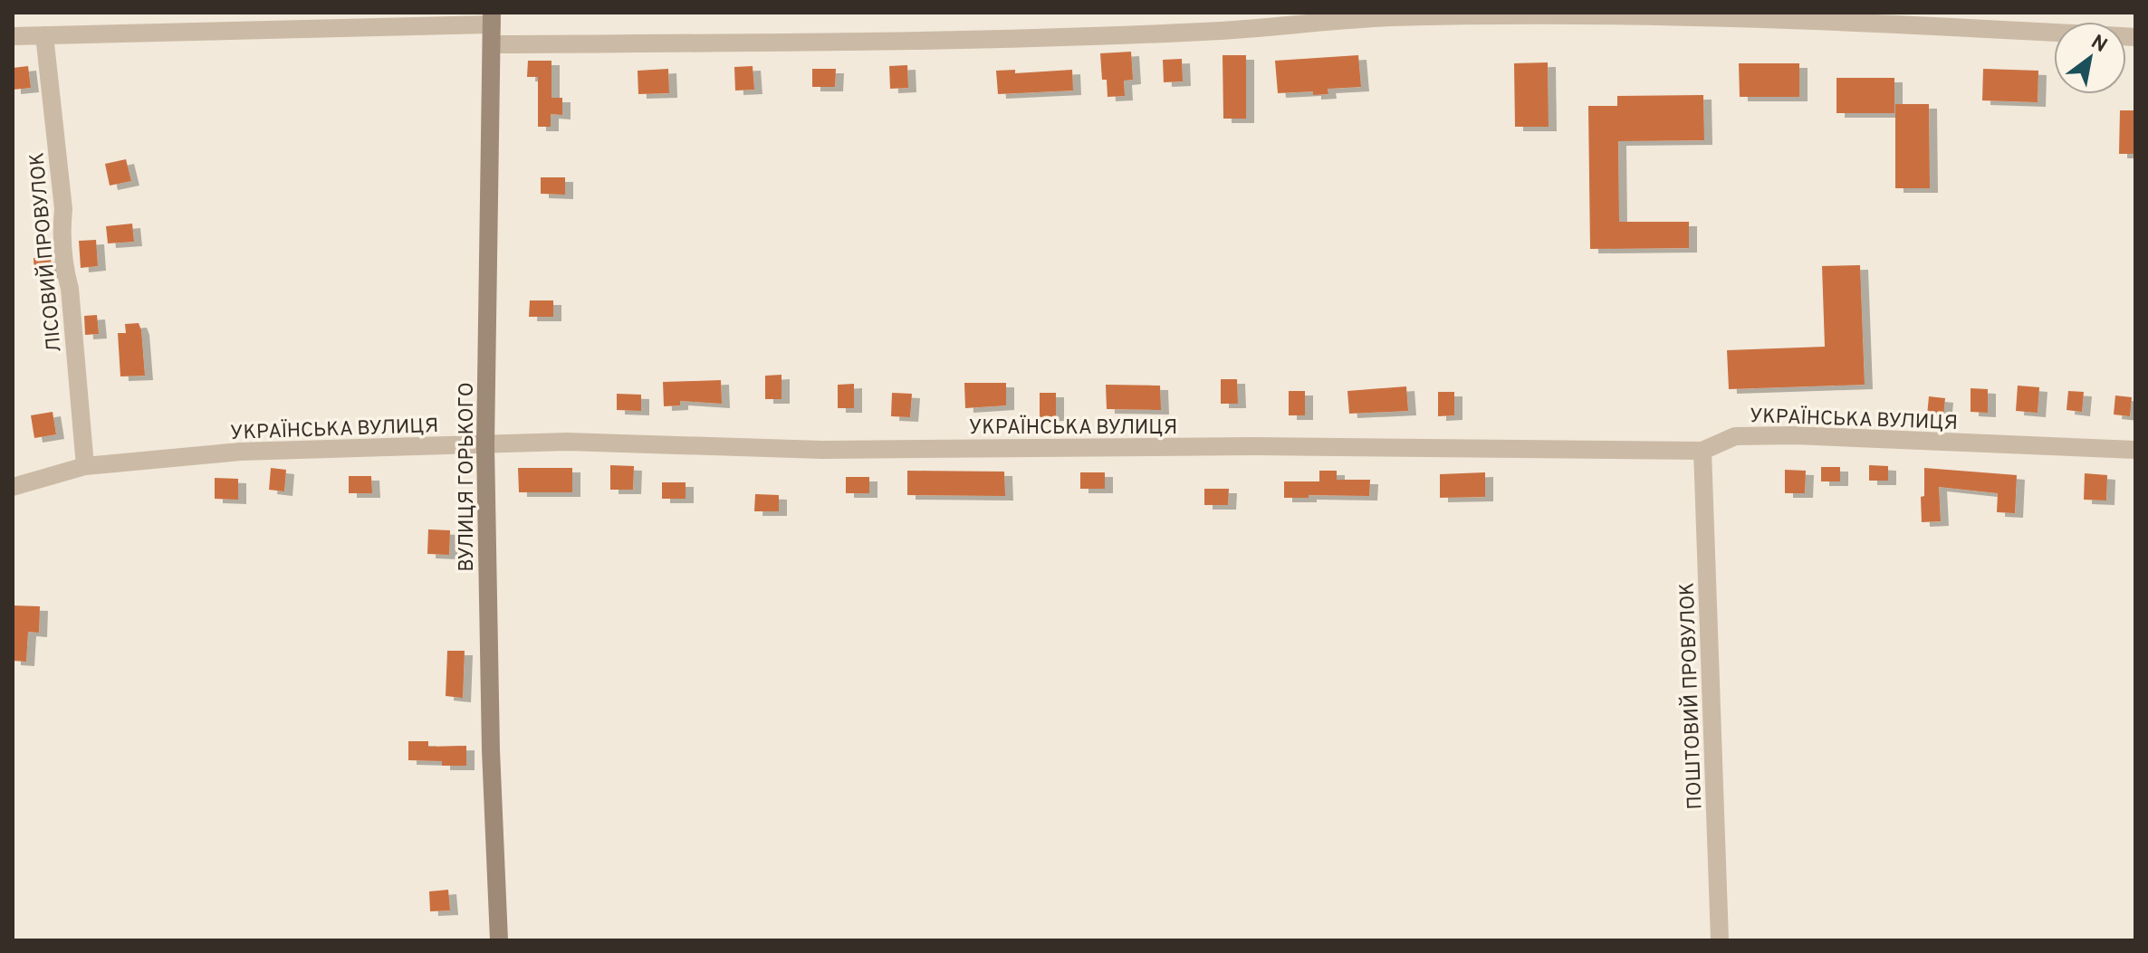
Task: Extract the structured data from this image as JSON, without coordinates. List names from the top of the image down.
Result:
{
  "streets": {
    "street": [
      "ЛІСОВИЙ ПРОВУЛОК",
      "УКРАЇНСЬКА ВУЛИЦЯ",
      "ВУЛИЦЯ ГОРЬКОГО",
      "ПОШТОВИЙ ПРОВУЛОК"
    ]
  },
  "crossings": [
    ["ЛІСОВИЙ ПРОВУЛОК", "УКРАЇНСЬКА ВУЛИЦЯ"],
    ["УКРАЇНСЬКА ВУЛИЦЯ", "ВУЛИЦЯ ГОРЬКОГО"],
    ["УКРАЇНСЬКА ВУЛИЦЯ", "ПОШТОВИЙ ПРОВУЛОК"]
  ],
  "north": "top right"
}
